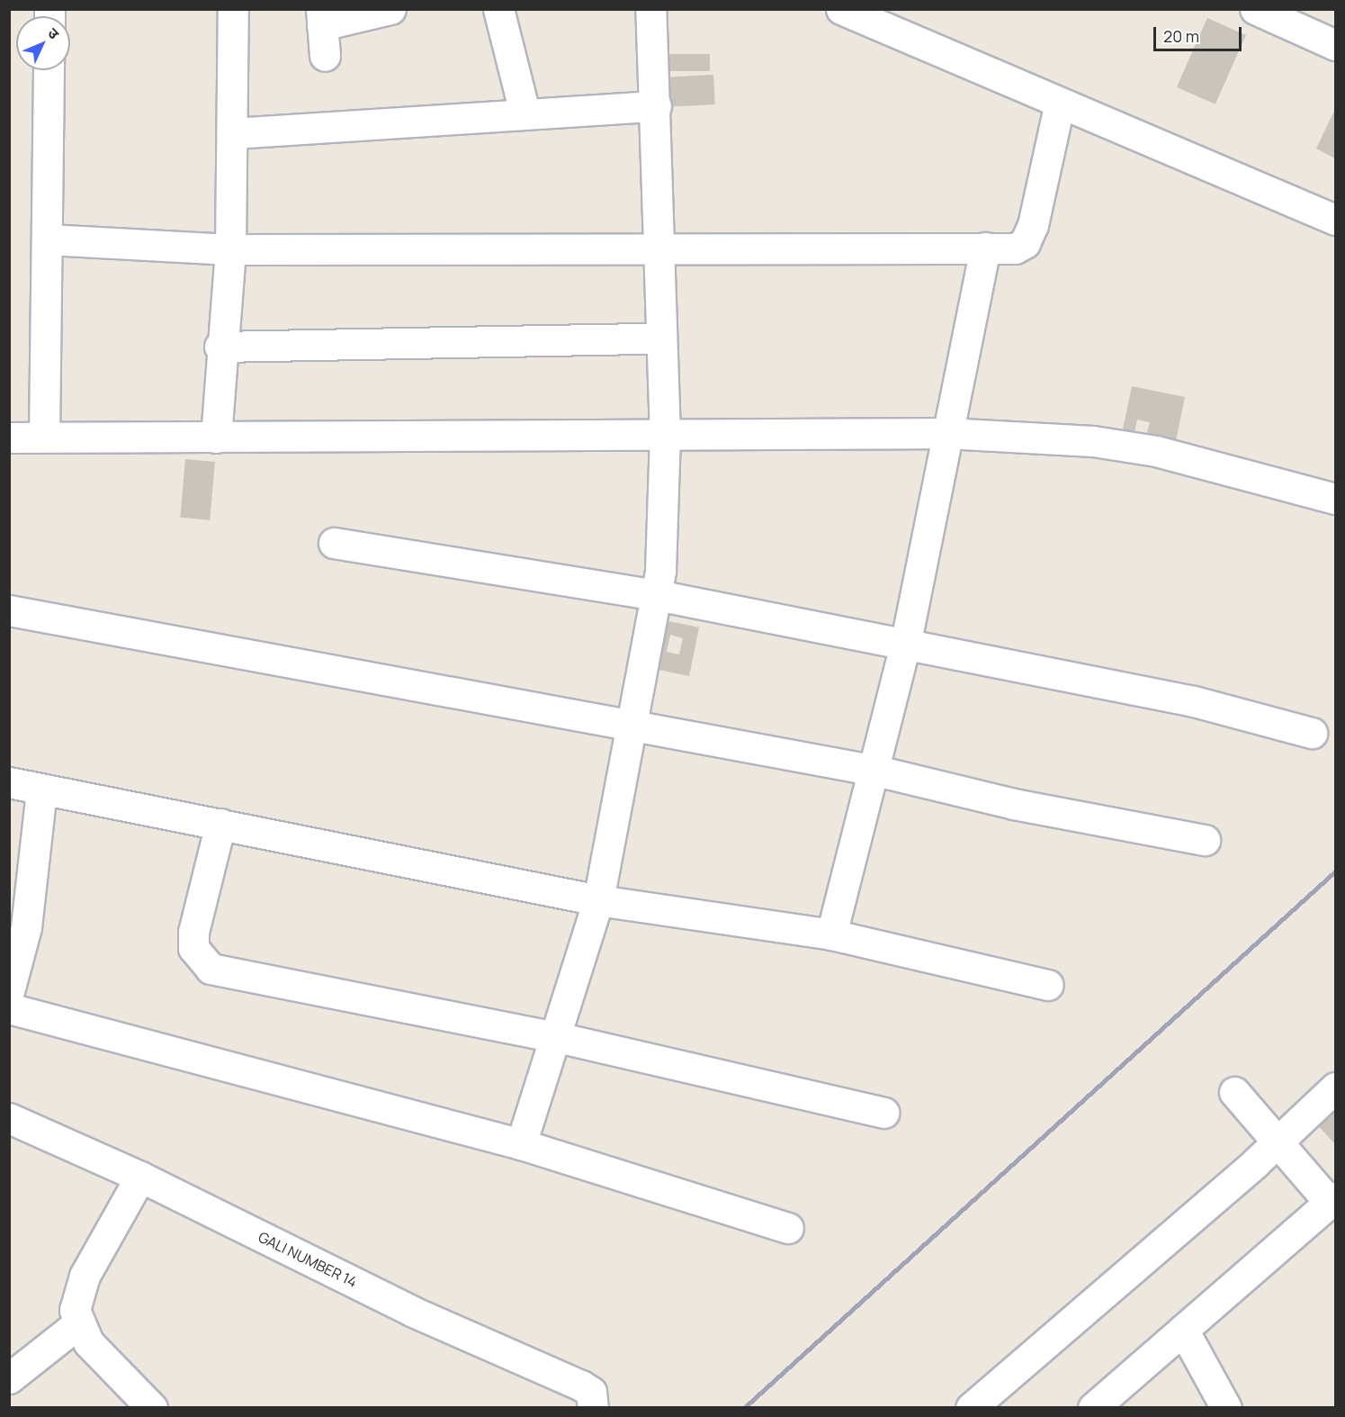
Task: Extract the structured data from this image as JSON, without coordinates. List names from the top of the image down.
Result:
{
  "streets": {
    "street": ["GALI NUMBER 14"]
  },
  "scale_bar": "20 m",
  "north": "top right"
}
